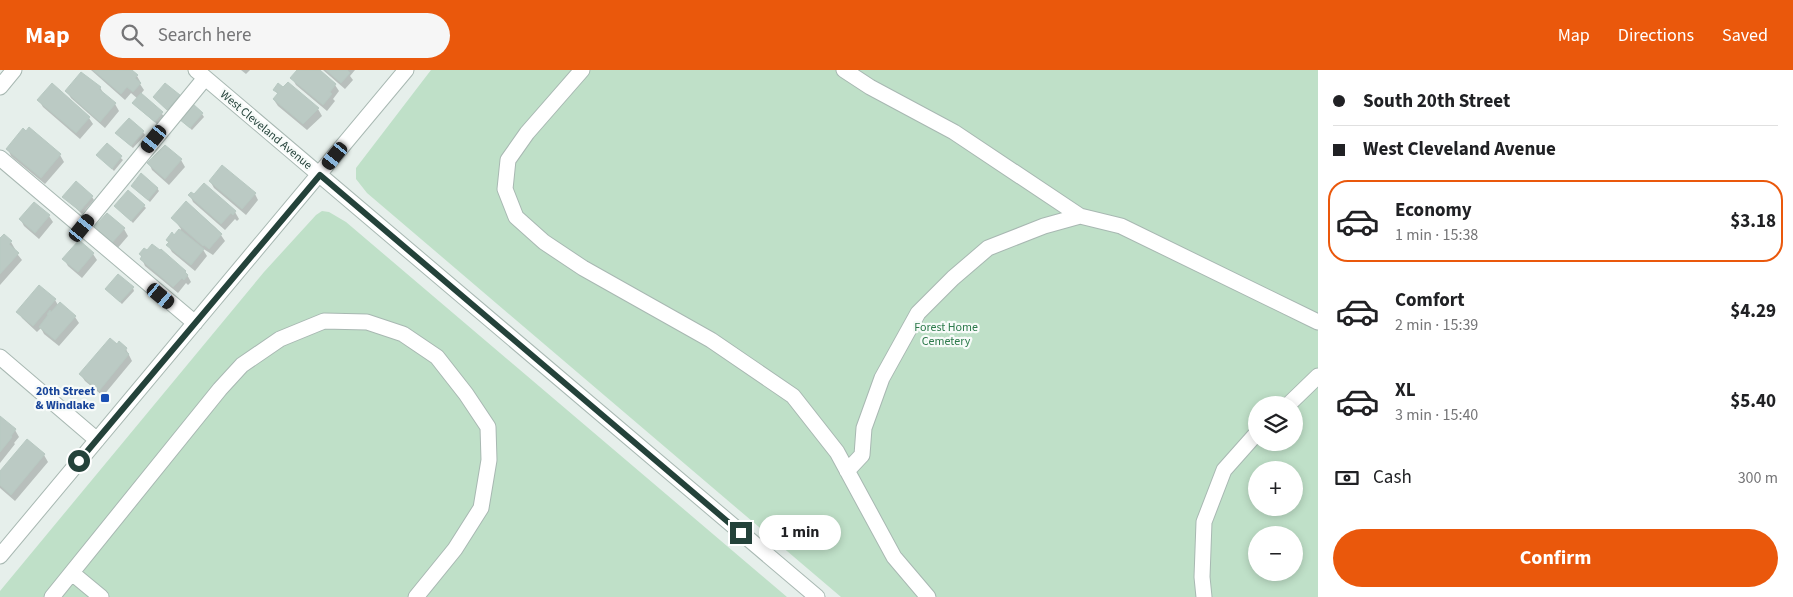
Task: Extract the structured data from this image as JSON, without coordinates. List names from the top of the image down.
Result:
{
  "streets": {
    "street": ["West Cleveland Avenue"]
  },
  "parks": ["Forest Home Cemetery"],
  "places": {
    "transit": ["20th Street & Windlake"]
  },
  "page": {
    "header": "Map",
    "search": "Search here",
    "nav": ["Map", "Directions", "Saved"],
    "banner": ["South 20th Street", "West Cleveland Avenue"],
    "list": [
      {
        "name": "Economy",
        "note": "1 min · 15:38",
        "value": "$3.18"
      },
      {
        "name": "Comfort",
        "note": "2 min · 15:39",
        "value": "$4.29"
      },
      {
        "name": "XL",
        "note": "3 min · 15:40",
        "value": "$5.40"
      }
    ],
    "map_buttons": ["+", "−"],
    "pay": ["Cash", "300 m"],
    "bubble": "1 min",
    "buttons": "Confirm"
  }
}
